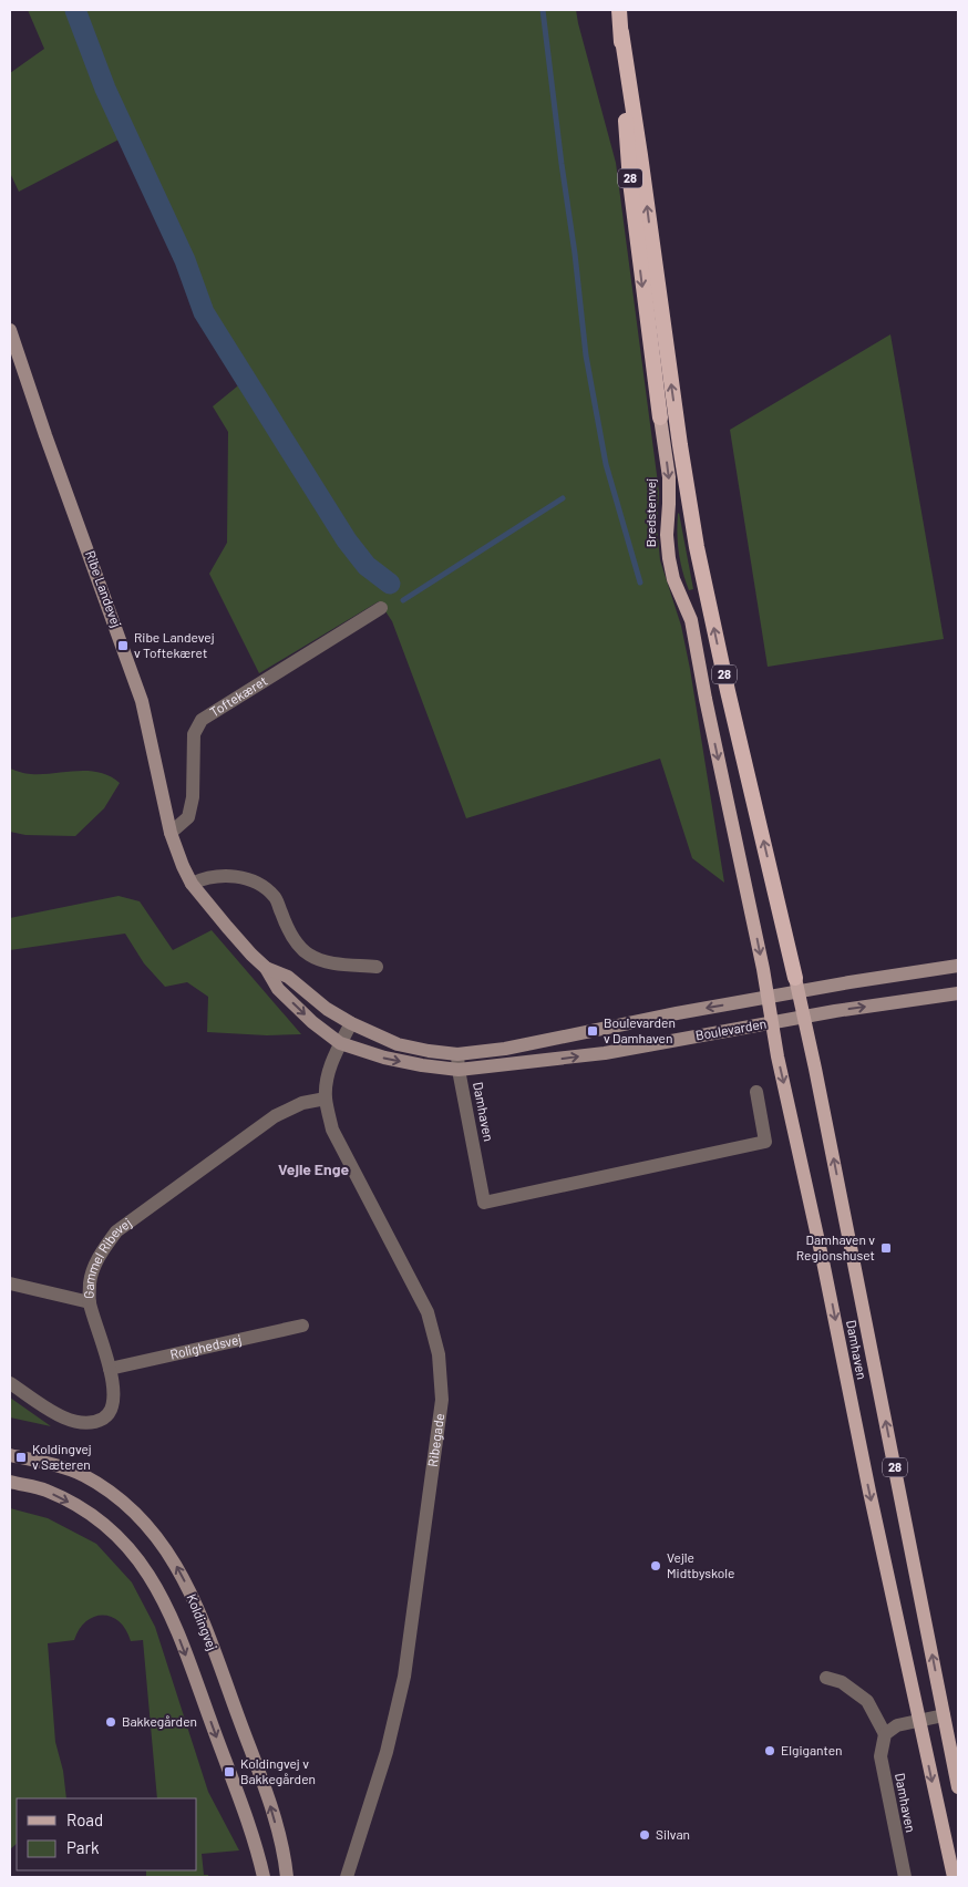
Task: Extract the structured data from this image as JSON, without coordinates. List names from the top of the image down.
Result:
{
  "streets": {
    "highway": ["28", "Bredstenvej"],
    "main road": [
      "Ribe Landevej",
      "Boulevarden",
      "Damhaven",
      "Koldingvej"
    ],
    "street": [
      "Toftekæret",
      "Gammel Ribevej",
      "Rolighedsvej",
      "Ribegade"
    ]
  },
  "crossings": [
    ["Bredstenvej", "Boulevarden"],
    ["Bredstenvej", "Damhaven"],
    ["Ribe Landevej", "Toftekæret"],
    ["Ribe Landevej", "Boulevarden"],
    ["Ribe Landevej", "Ribegade"],
    ["Boulevarden", "Damhaven"],
    ["Boulevarden", "Ribegade"],
    ["Gammel Ribevej", "Rolighedsvej"],
    ["Gammel Ribevej", "Ribegade"]
  ],
  "districts": ["Vejle Enge"],
  "places": {
    "transit": [
      "Ribe Landevej v Toftekæret",
      "Boulevarden v Damhaven",
      "Damhaven v Regionshuset",
      "Koldingvej v Sæteren",
      "Koldingvej v Bakkegården"
    ],
    "other": [
      "Vejle Midtbyskole",
      "Bakkegården",
      "Elgiganten",
      "Silvan"
    ]
  },
  "legend": ["Road", "Park"]
}
